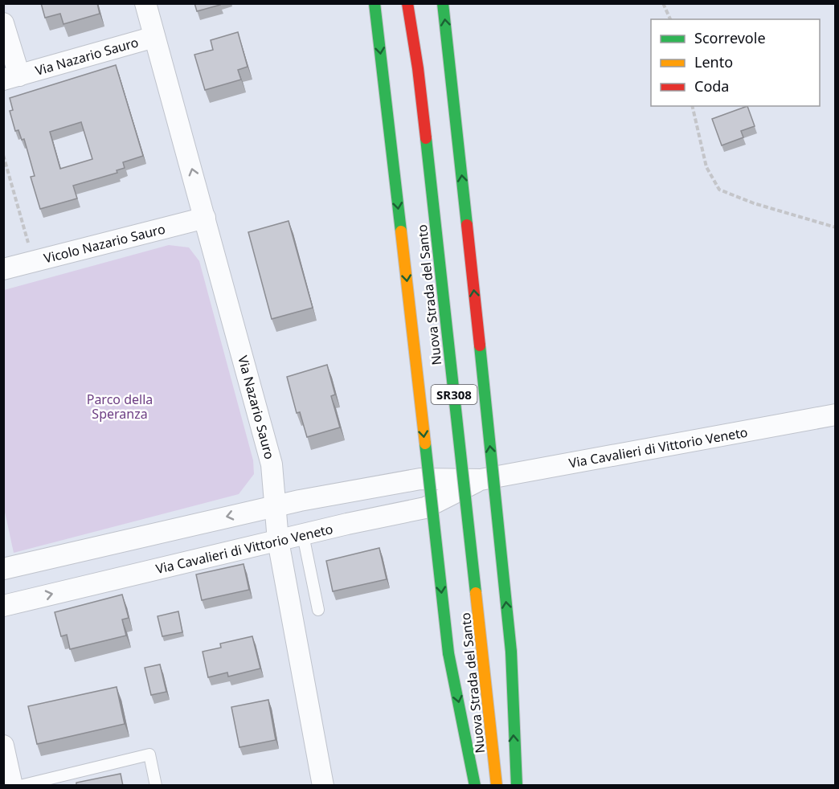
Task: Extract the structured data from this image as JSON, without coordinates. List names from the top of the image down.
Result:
{
  "streets": {
    "highway": ["Nuova Strada del Santo", "SR308"],
    "street": ["Via Nazario Sauro", "Vicolo Nazario Sauro", "Via Cavalieri di Vittorio Veneto"]
  },
  "crossings": [
    ["Via Nazario Sauro", "Vicolo Nazario Sauro"],
    ["Via Nazario Sauro", "Via Cavalieri di Vittorio Veneto"]
  ],
  "parks": ["Parco della Speranza"],
  "legend": ["Scorrevole", "Lento", "Coda"]
}
